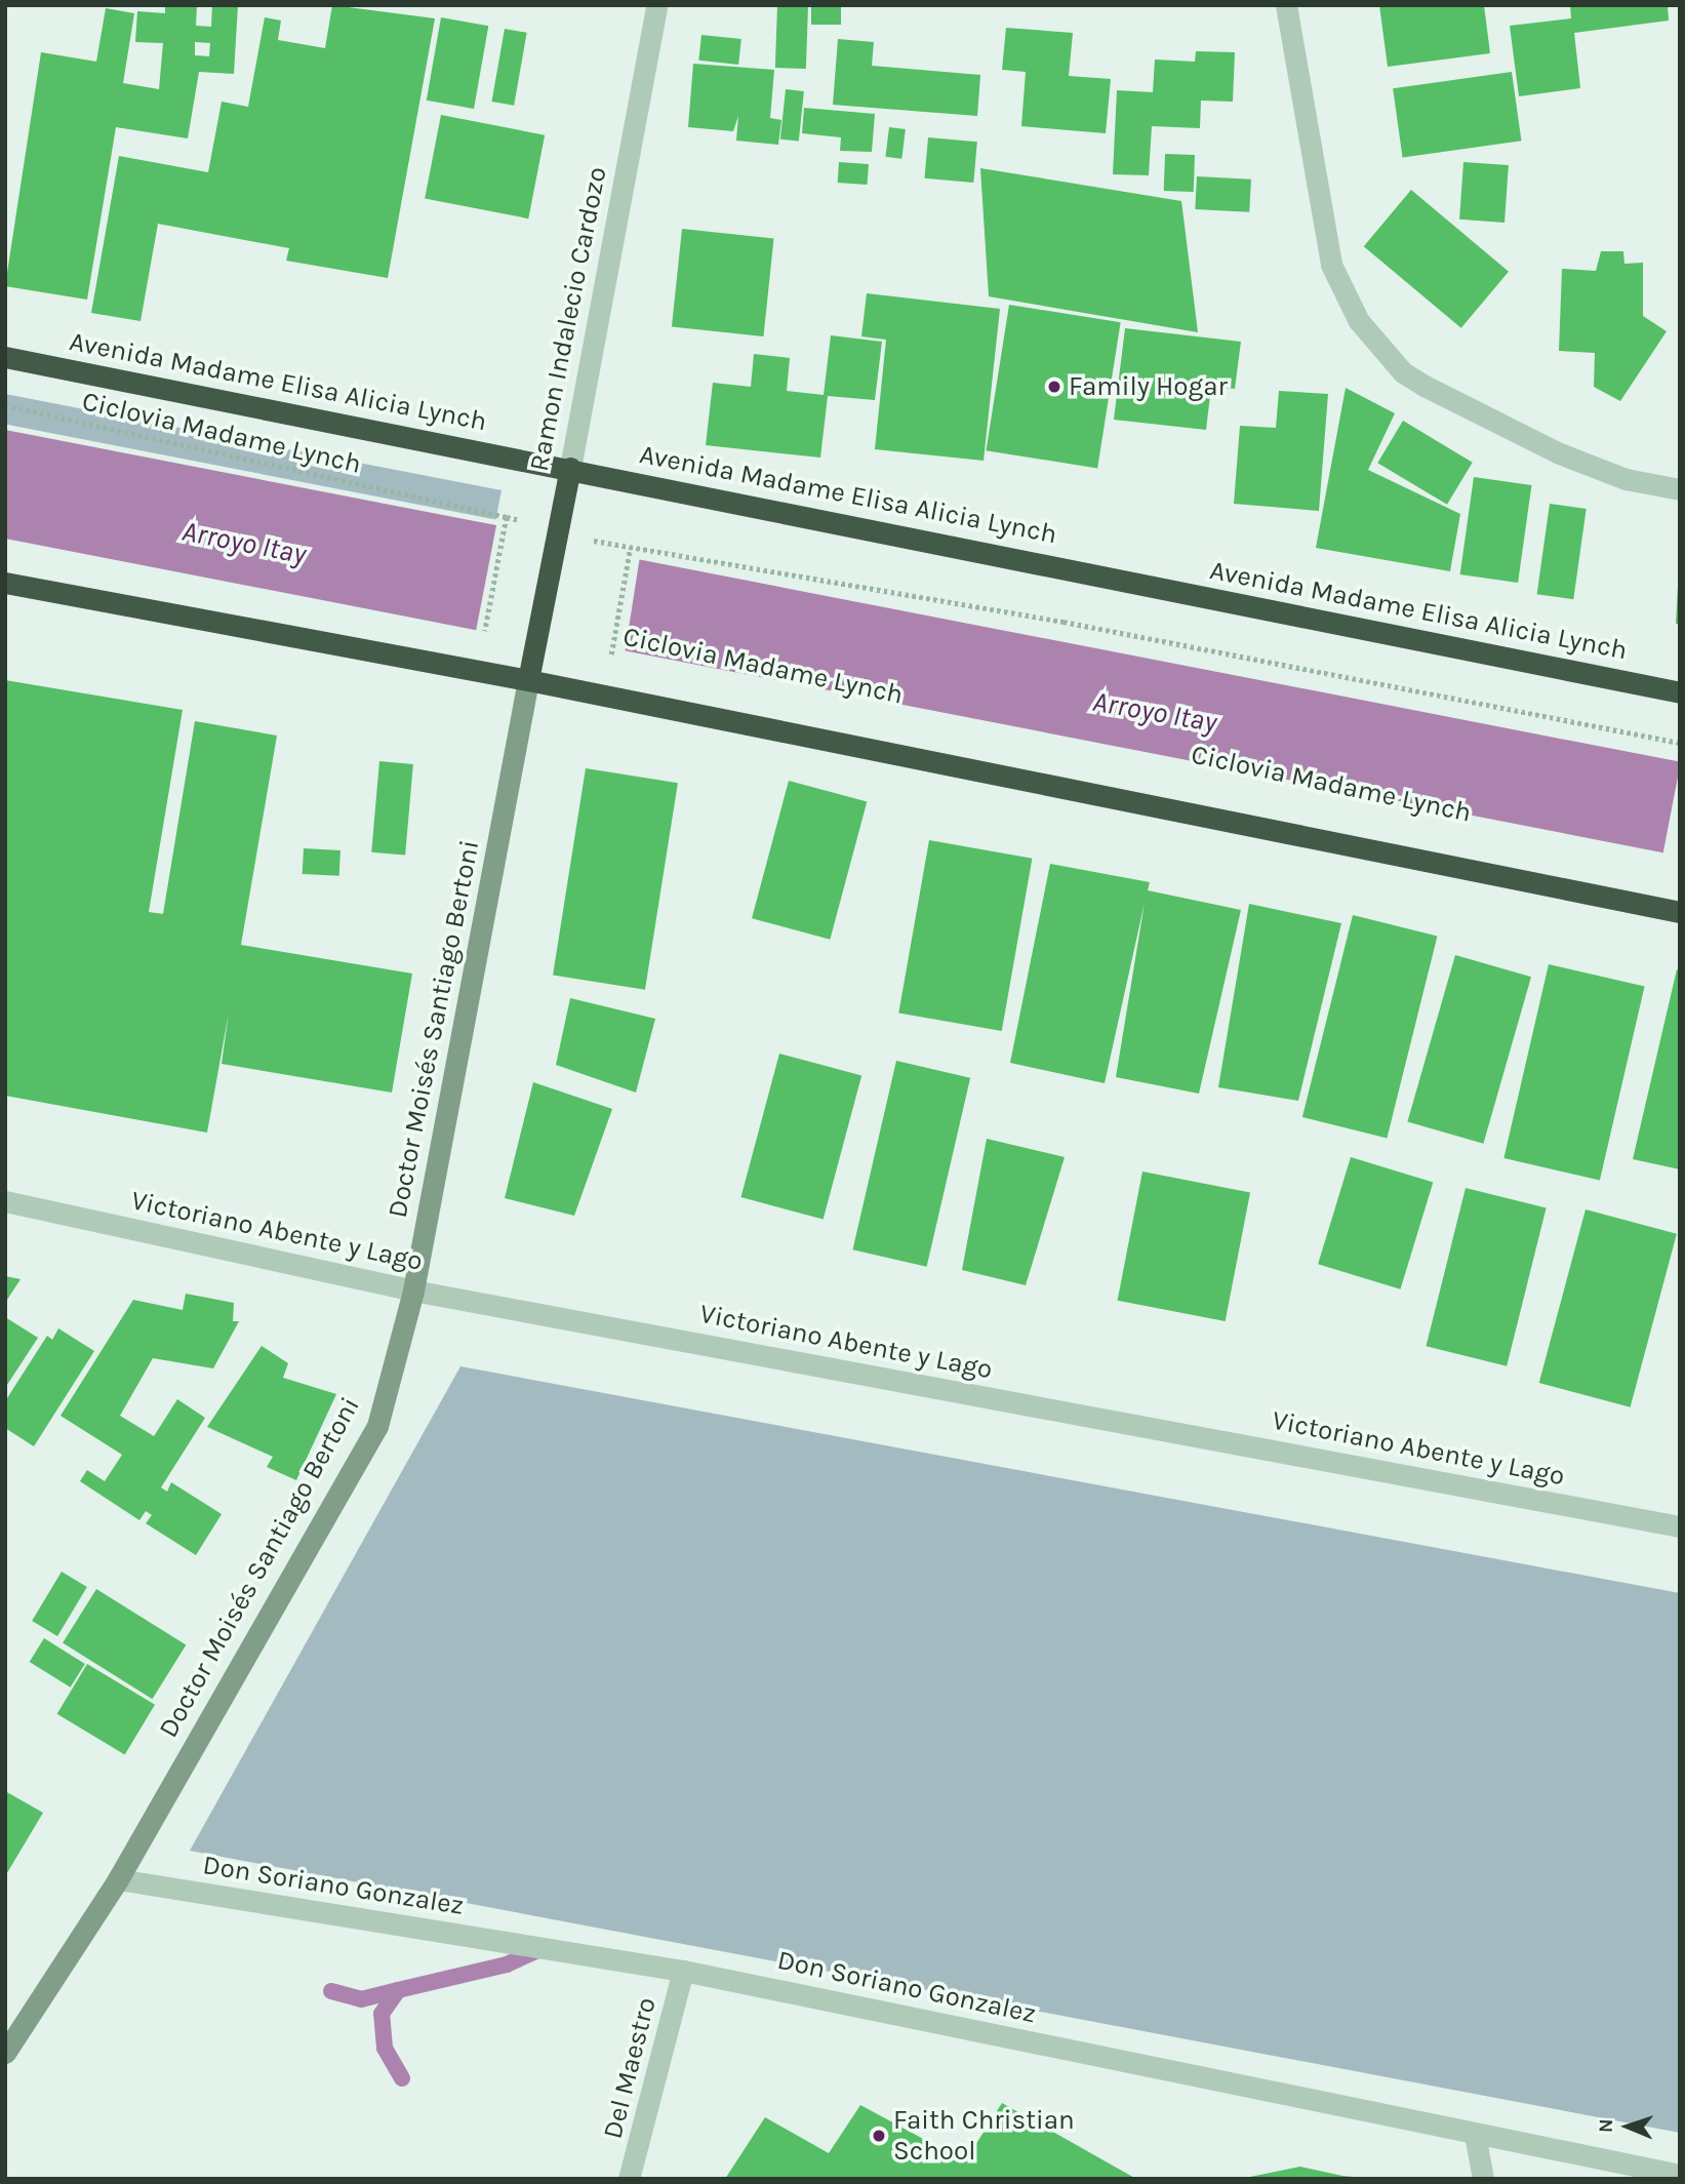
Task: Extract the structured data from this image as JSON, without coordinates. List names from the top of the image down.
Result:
{
  "streets": {
    "highway": ["Ramon Indalecio Cardozo", "Avenida Madame Elisa Alicia Lynch", "Doctor Moisés Santiago Bertoni"],
    "street": ["Victoriano Abente y Lago", "Don Soriano Gonzalez", "Del Maestro"],
    "path": ["Ciclovia Madame Lynch"]
  },
  "crossings": [
    ["Ramon Indalecio Cardozo", "Avenida Madame Elisa Alicia Lynch"],
    ["Ramon Indalecio Cardozo", "Doctor Moisés Santiago Bertoni"],
    ["Doctor Moisés Santiago Bertoni", "Victoriano Abente y Lago"],
    ["Doctor Moisés Santiago Bertoni", "Don Soriano Gonzalez"],
    ["Don Soriano Gonzalez", "Del Maestro"]
  ],
  "water": ["Arroyo Itay"],
  "places": ["Family Hogar", "Faith Christian School"],
  "north": "left"
}
